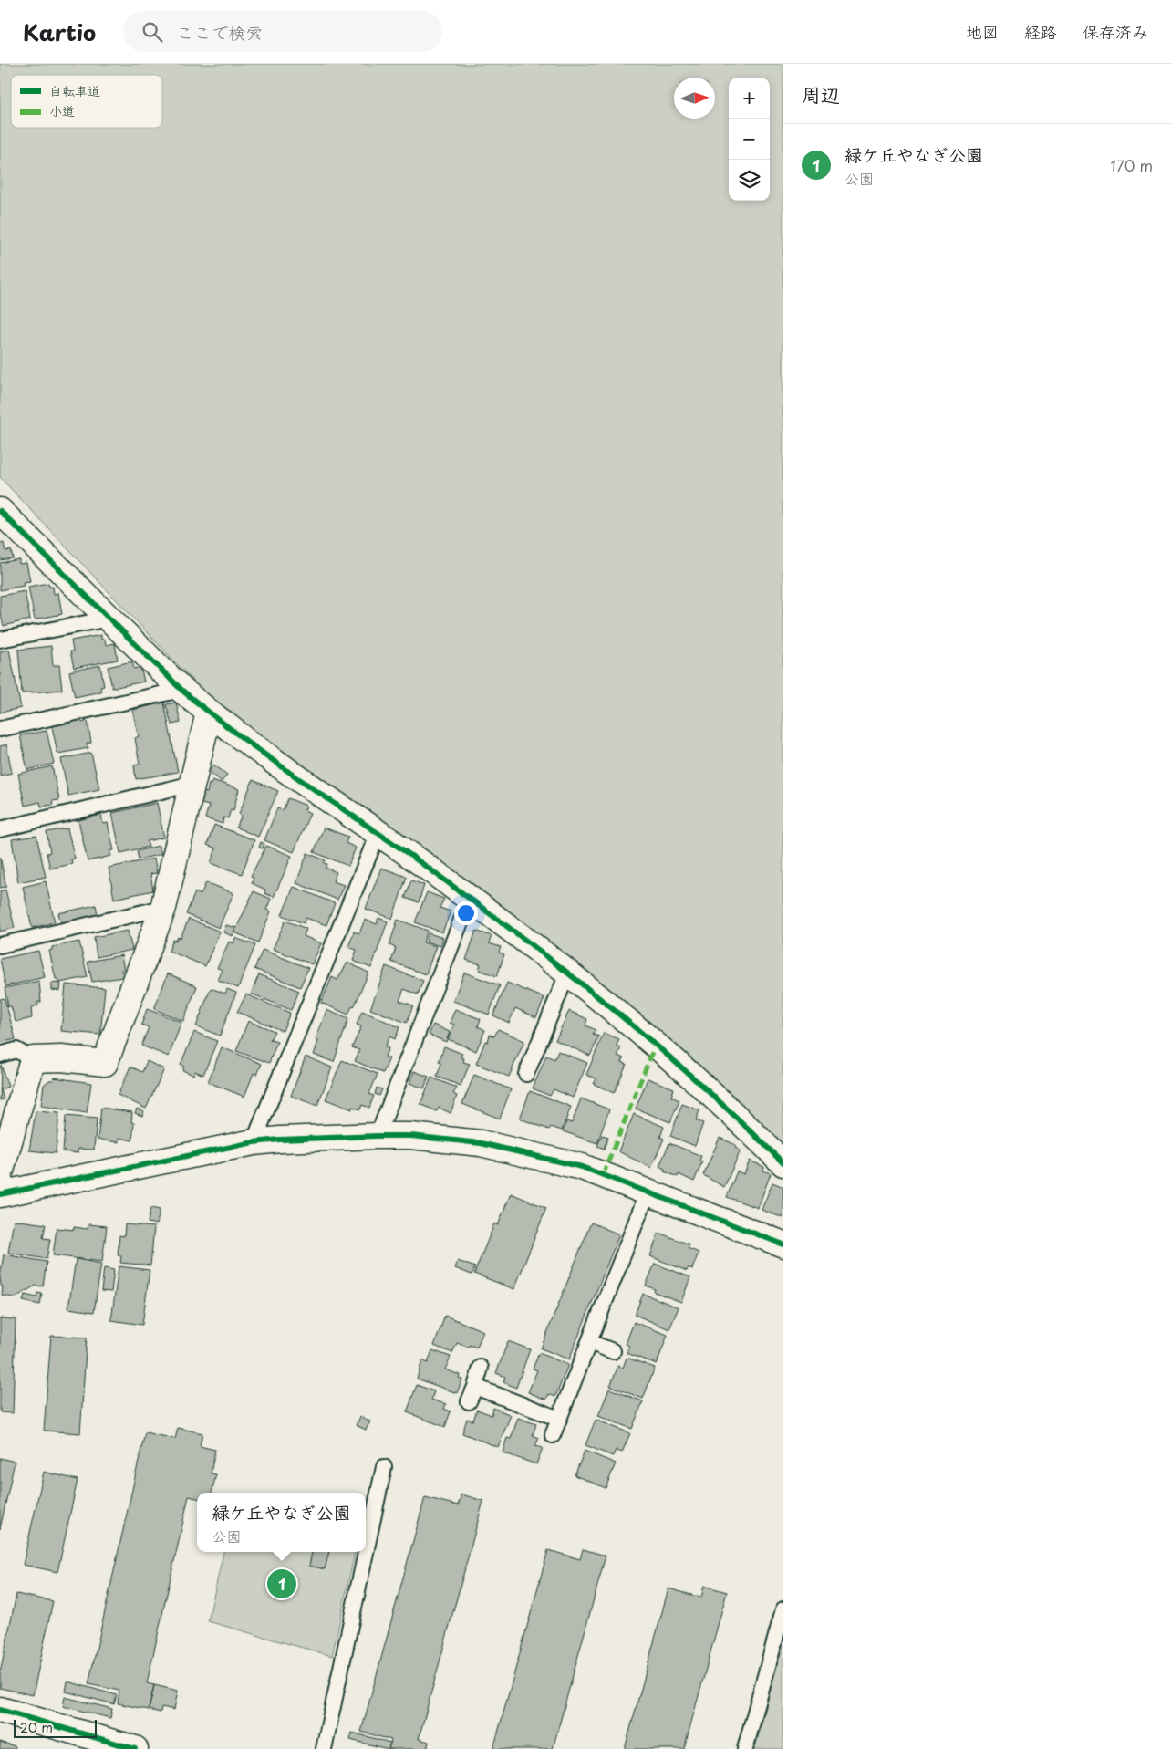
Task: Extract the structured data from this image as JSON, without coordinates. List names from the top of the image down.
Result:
{
  "legend": ["自転車道", "小道"],
  "scale_bar": "20 m",
  "north": "right",
  "page": {
    "header": "Kartio",
    "search": "ここで検索",
    "nav": ["地図", "経路", "保存済み"],
    "heading": "周辺",
    "map_buttons": ["+", "−"],
    "list": [
      {
        "mark": "1",
        "name": "緑ケ丘やなぎ公園",
        "note": "公園",
        "value": "170 m"
      }
    ],
    "popup": ["緑ケ丘やなぎ公園", "公園"],
    "pins": "1",
    "scale": "20 m"
  }
}
